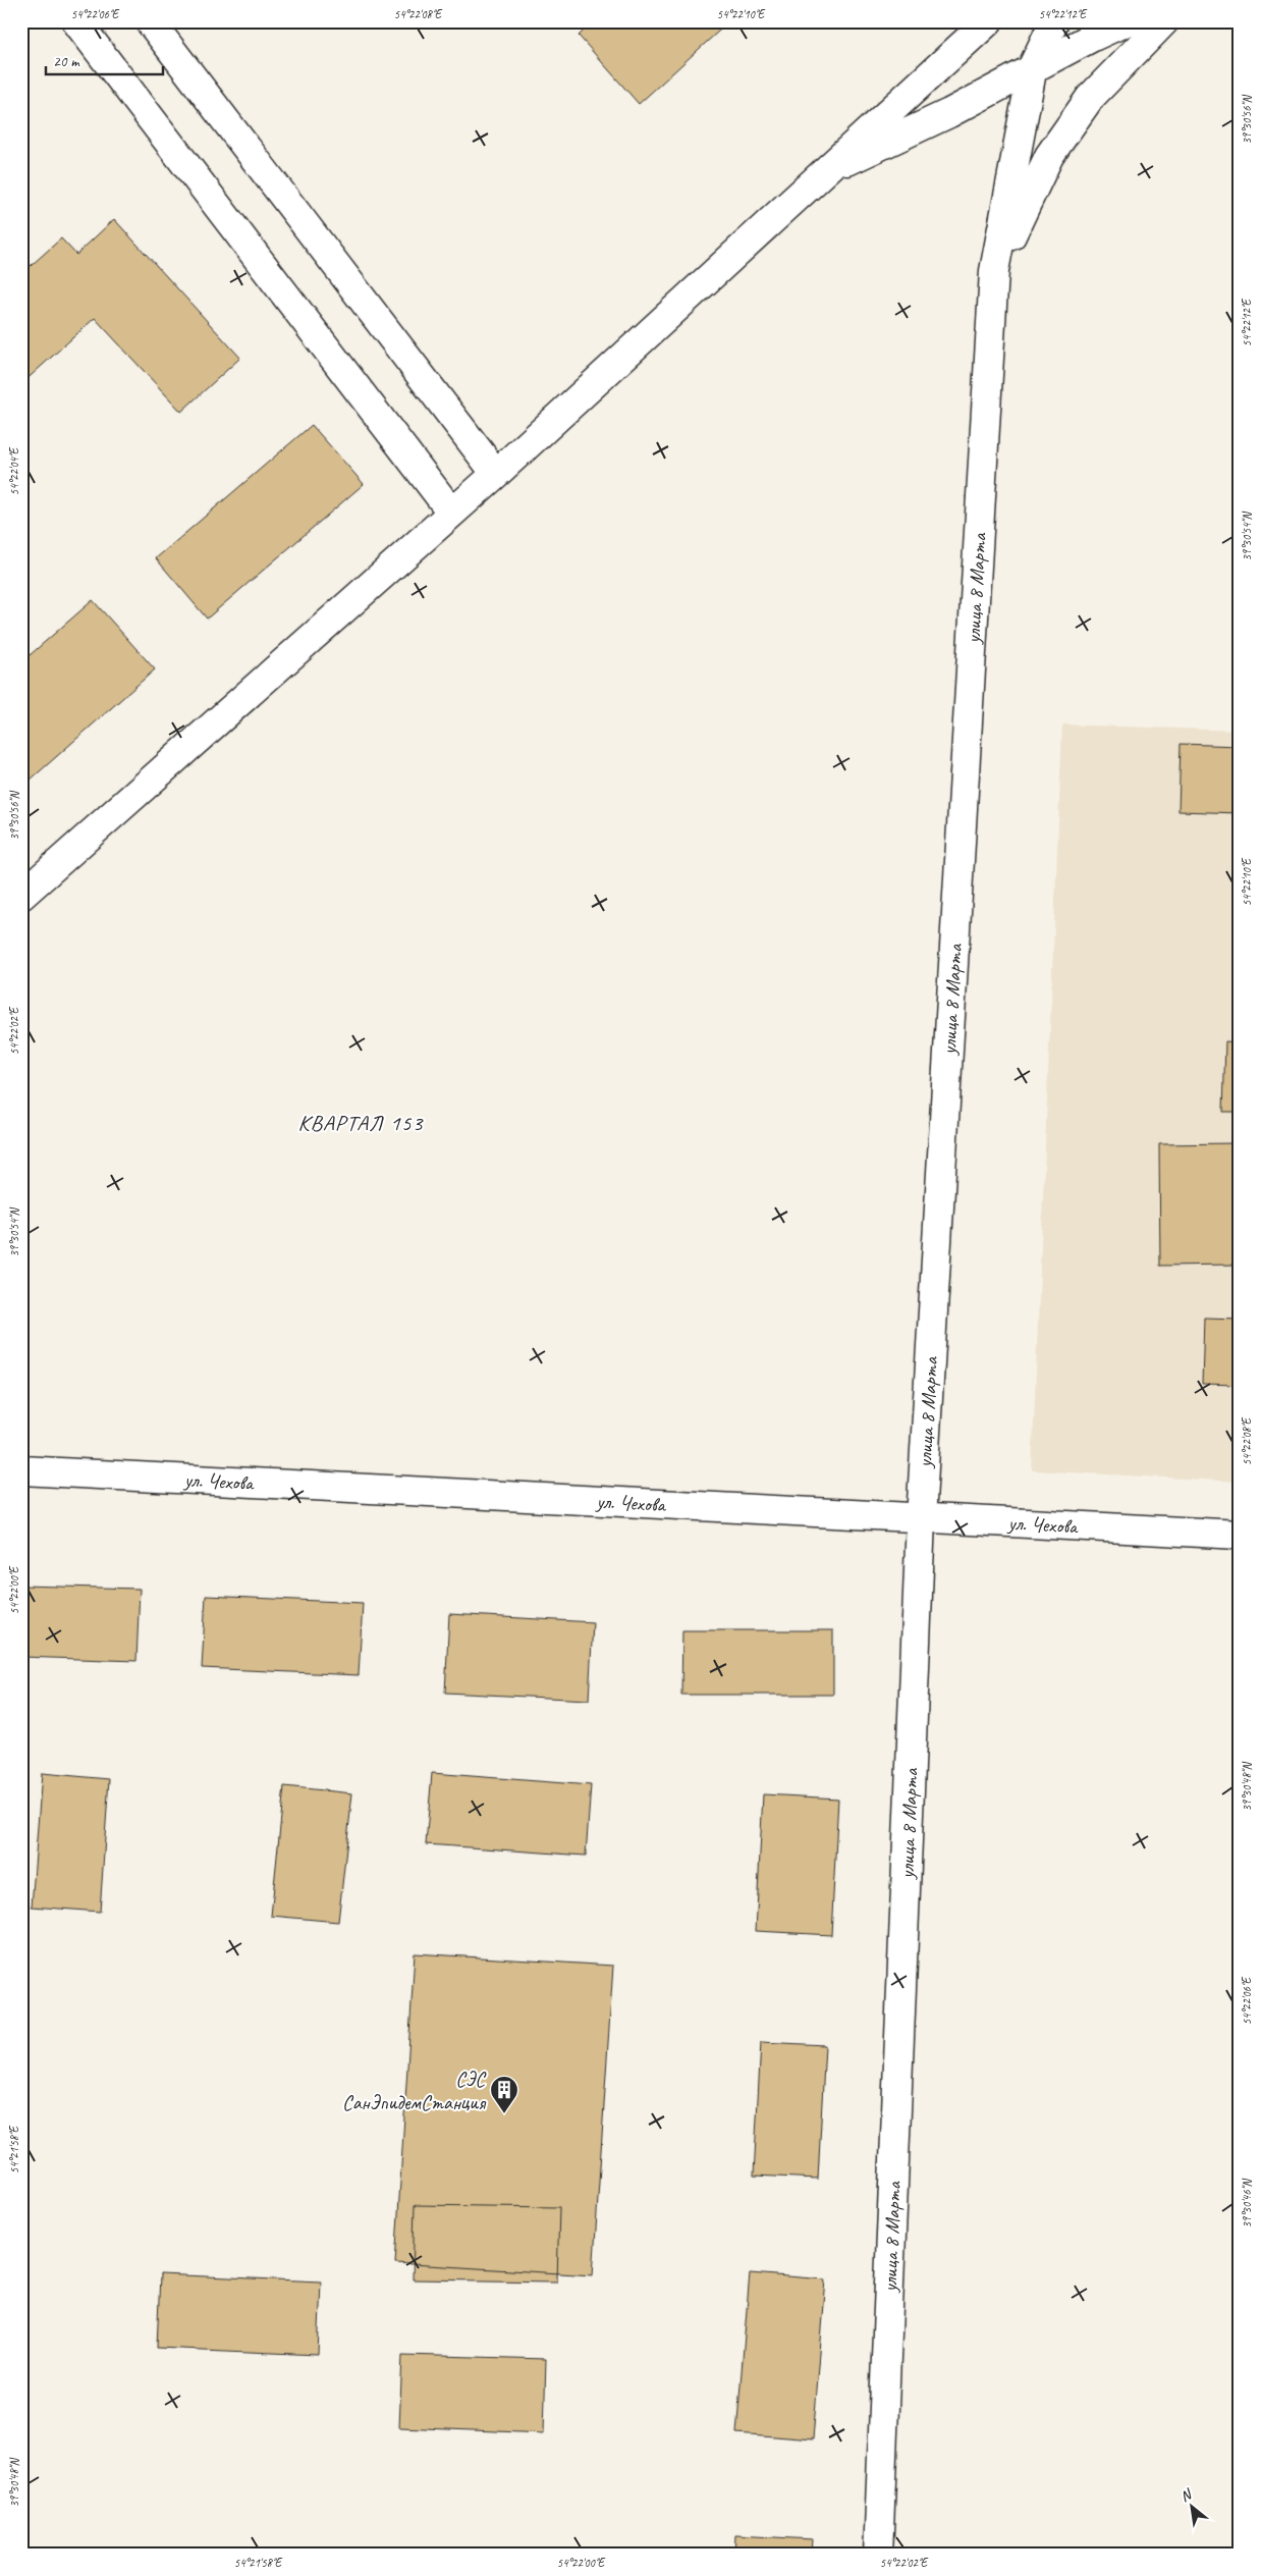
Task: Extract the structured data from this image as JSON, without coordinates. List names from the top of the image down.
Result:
{
  "streets": {
    "street": ["улица 8 Марта", "ул. Чехова"]
  },
  "crossings": [
    ["улица 8 Марта", "ул. Чехова"]
  ],
  "districts": ["КВАРТАЛ 153"],
  "places": {
    "building": ["СЭС СанЭпидемСтанция"]
  },
  "scale_bar": "20 m",
  "north": "top left",
  "coordinates": [
    "54°22'06\"E",
    "54°22'08\"E",
    "54°22'10\"E",
    "54°22'12\"E",
    "39°30'56\"N",
    "54°22'04\"E",
    "39°30'54\"N",
    "54°22'02\"E",
    "54°22'00\"E",
    "39°30'48\"N",
    "54°21'58\"E",
    "39°30'46\"N"
  ]
}
